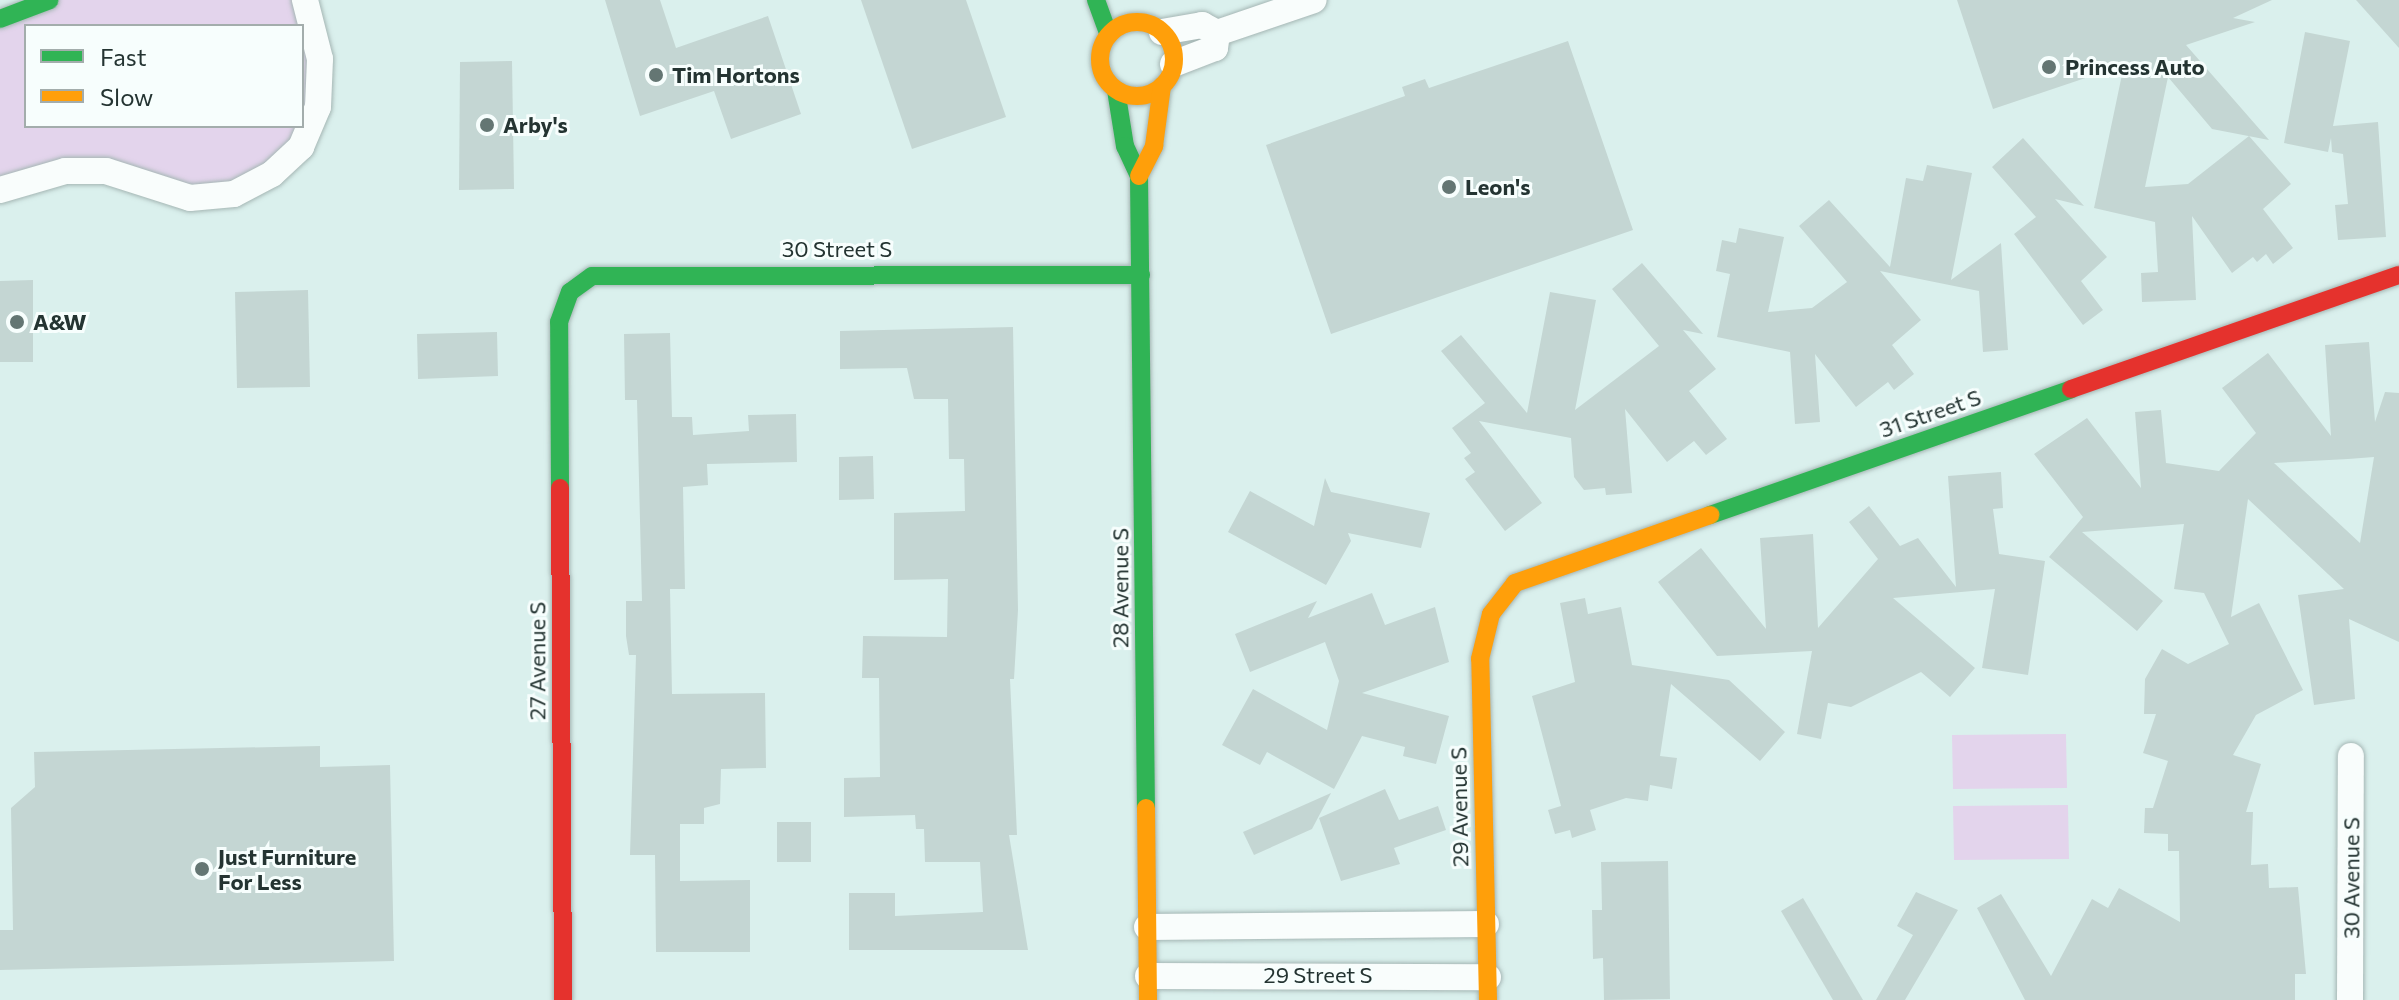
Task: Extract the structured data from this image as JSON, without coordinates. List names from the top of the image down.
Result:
{
  "streets": {
    "street": [
      "30 Street S",
      "31 Street S",
      "28 Avenue S",
      "27 Avenue S",
      "29 Avenue S",
      "30 Avenue S",
      "29 Street S"
    ]
  },
  "crossings": [
    ["30 Street S", "28 Avenue S"],
    ["30 Street S", "27 Avenue S"],
    ["31 Street S", "29 Avenue S"],
    ["28 Avenue S", "29 Street S"],
    ["29 Avenue S", "29 Street S"]
  ],
  "places": [
    "Princess Auto",
    "Tim Hortons",
    "Arby's",
    "Leon's",
    "A&W",
    "Just Furniture For Less"
  ],
  "legend": ["Fast", "Slow"]
}
